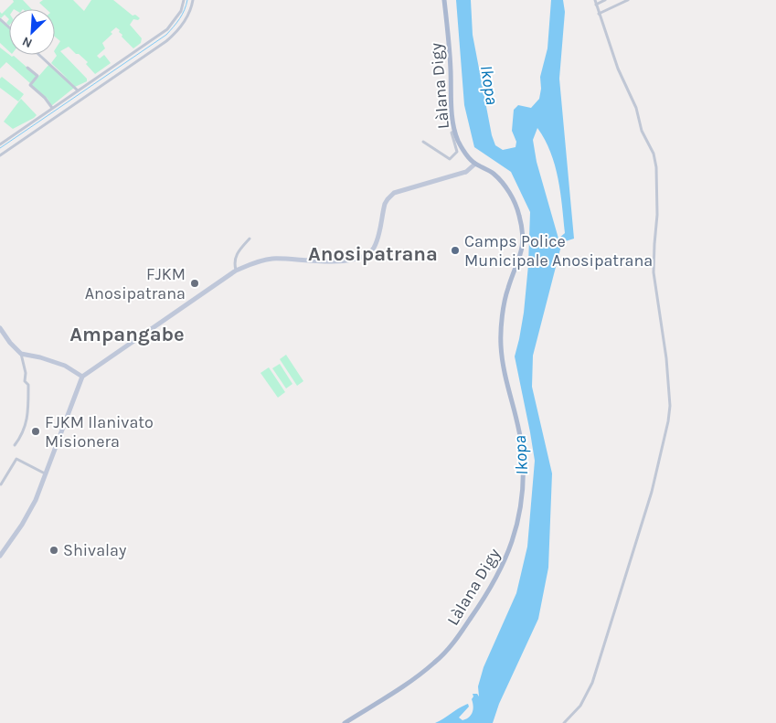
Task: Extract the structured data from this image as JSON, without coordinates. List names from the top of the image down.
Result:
{
  "streets": {
    "main road": ["Làlana Digy"]
  },
  "districts": ["Anosipatrana", "Ampangabe"],
  "water": ["Ikopa"],
  "places": [
    "Camps Police Municipale Anosipatrana",
    "FJKM Anosipatrana",
    "FJKM Ilanivato Misionera",
    "Shivalay"
  ],
  "north": "bottom left"
}
